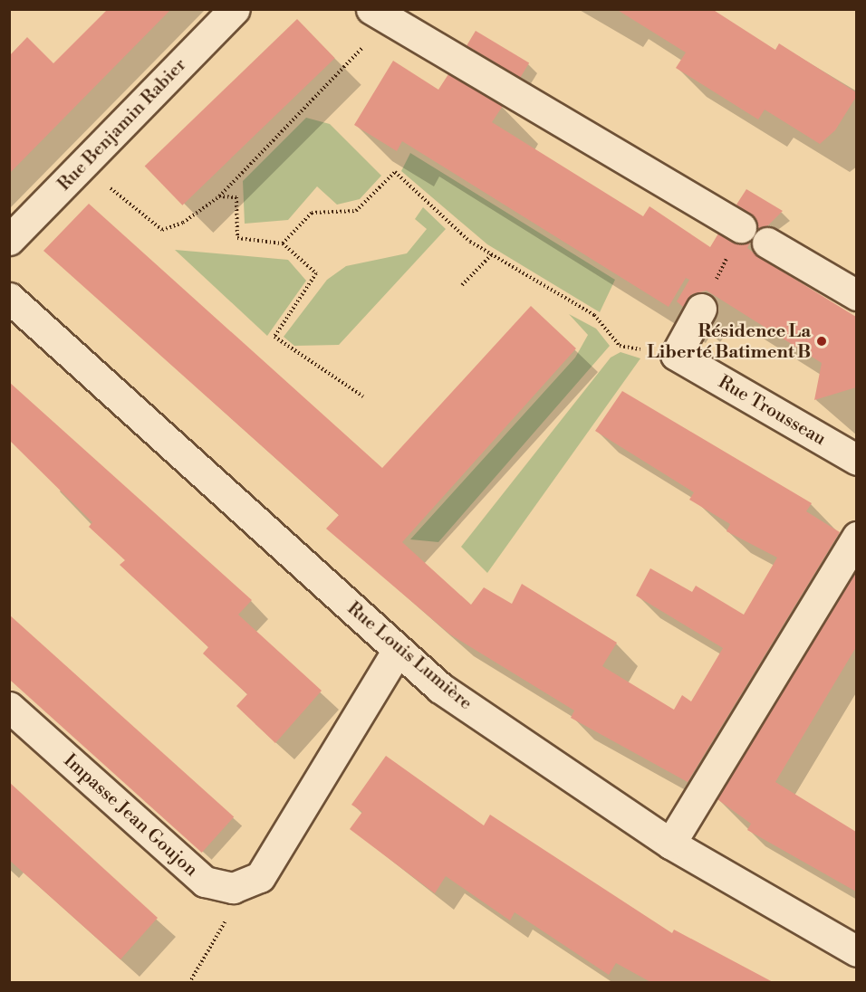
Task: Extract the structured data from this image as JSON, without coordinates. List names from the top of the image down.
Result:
{
  "streets": {
    "street": [
      "Rue Benjamin Rabier",
      "Rue Trousseau",
      "Rue Louis Lumière",
      "Impasse Jean Goujon"
    ]
  },
  "places": ["Résidence La Liberté Batiment B"]
}
